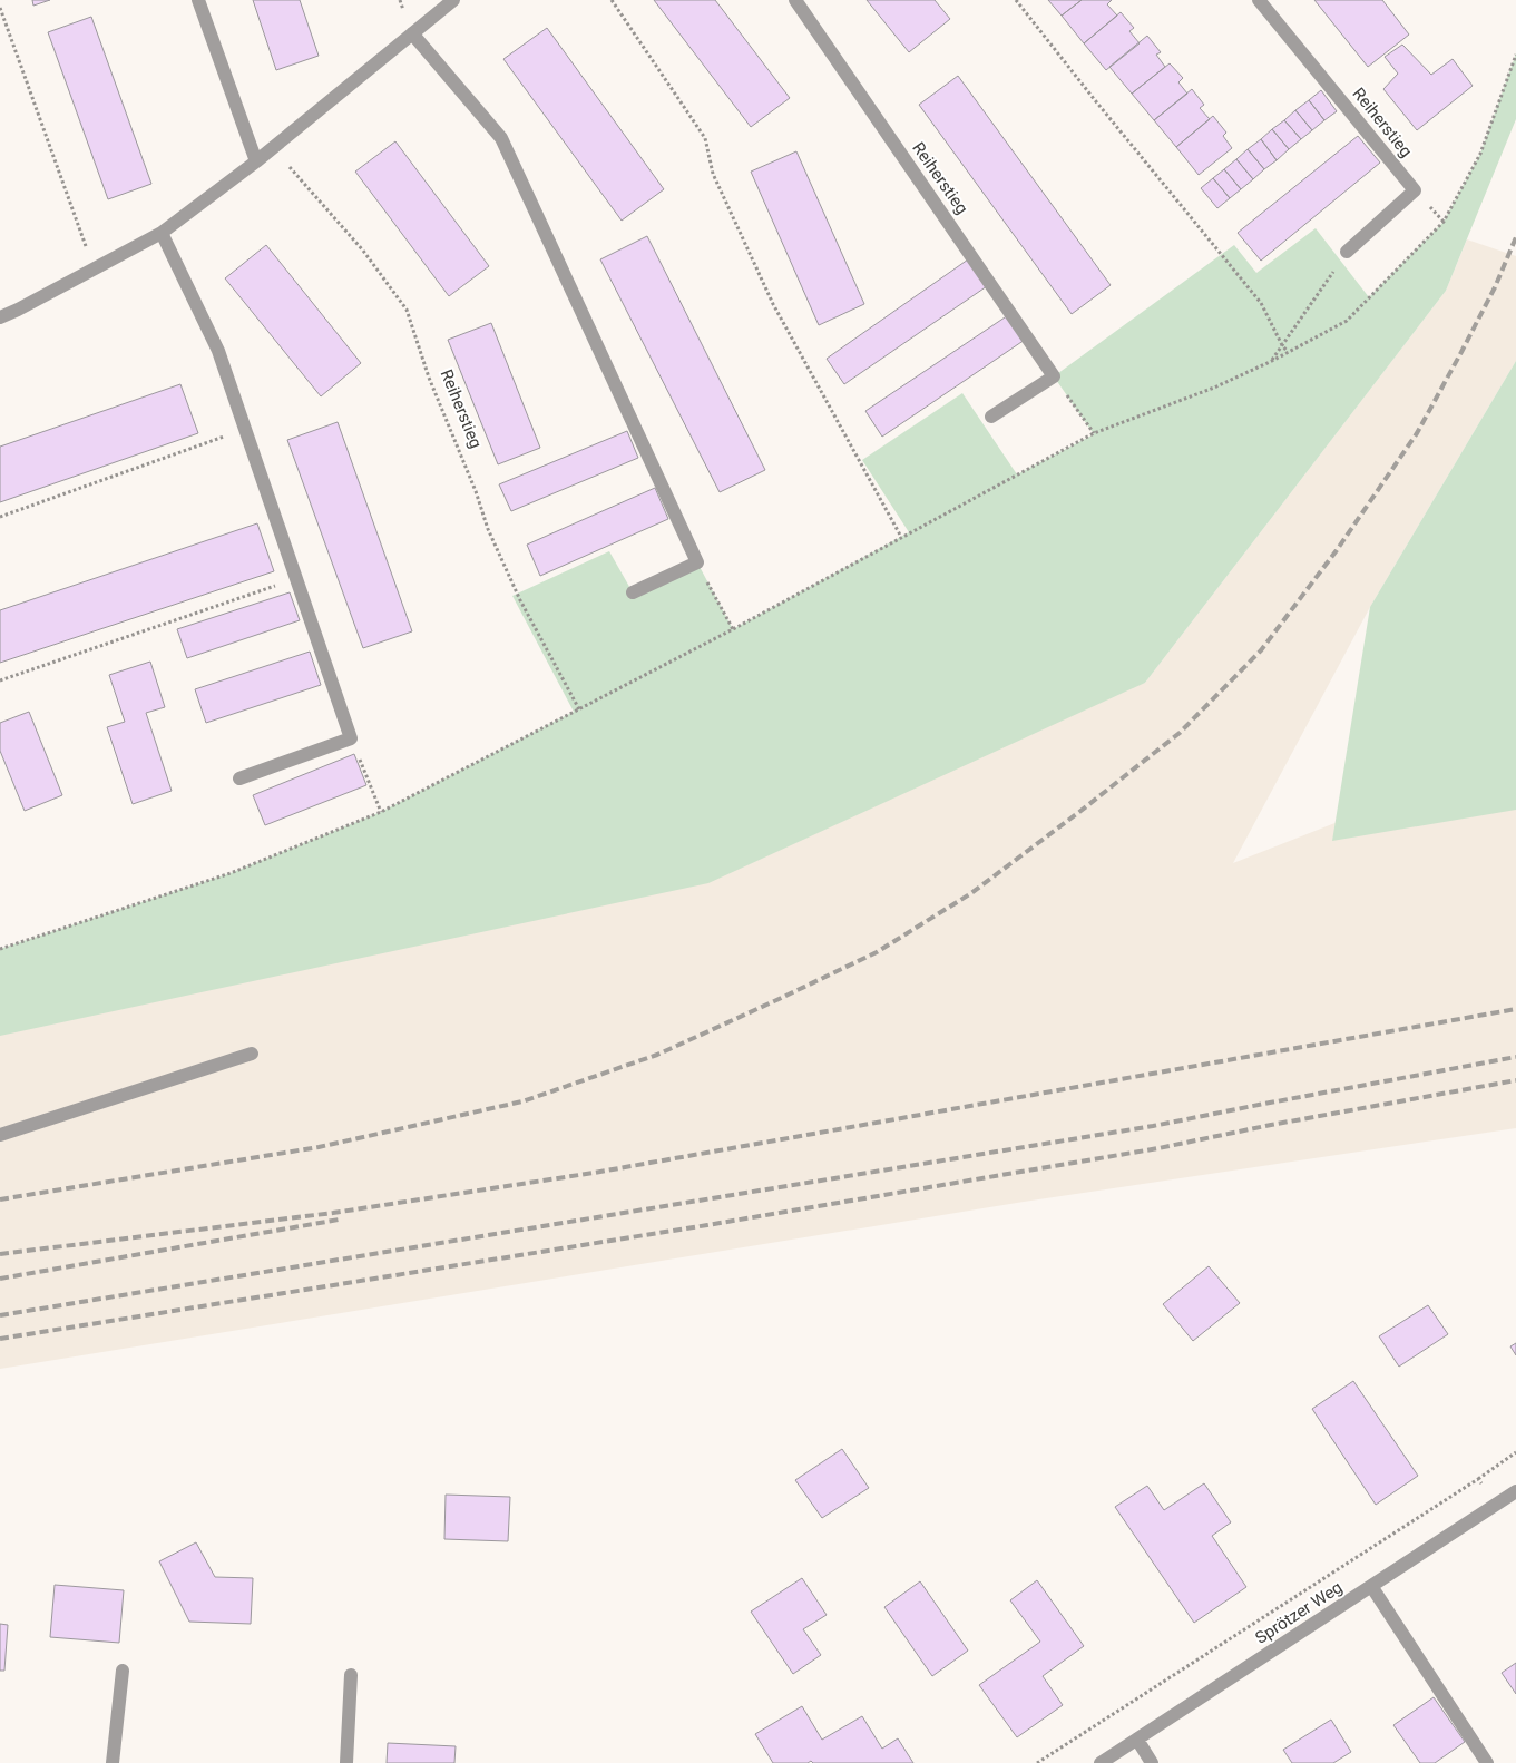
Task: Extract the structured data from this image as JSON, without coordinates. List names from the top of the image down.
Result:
{
  "streets": {
    "street": ["Reiherstieg", "Sprötzer Weg"]
  }
}
